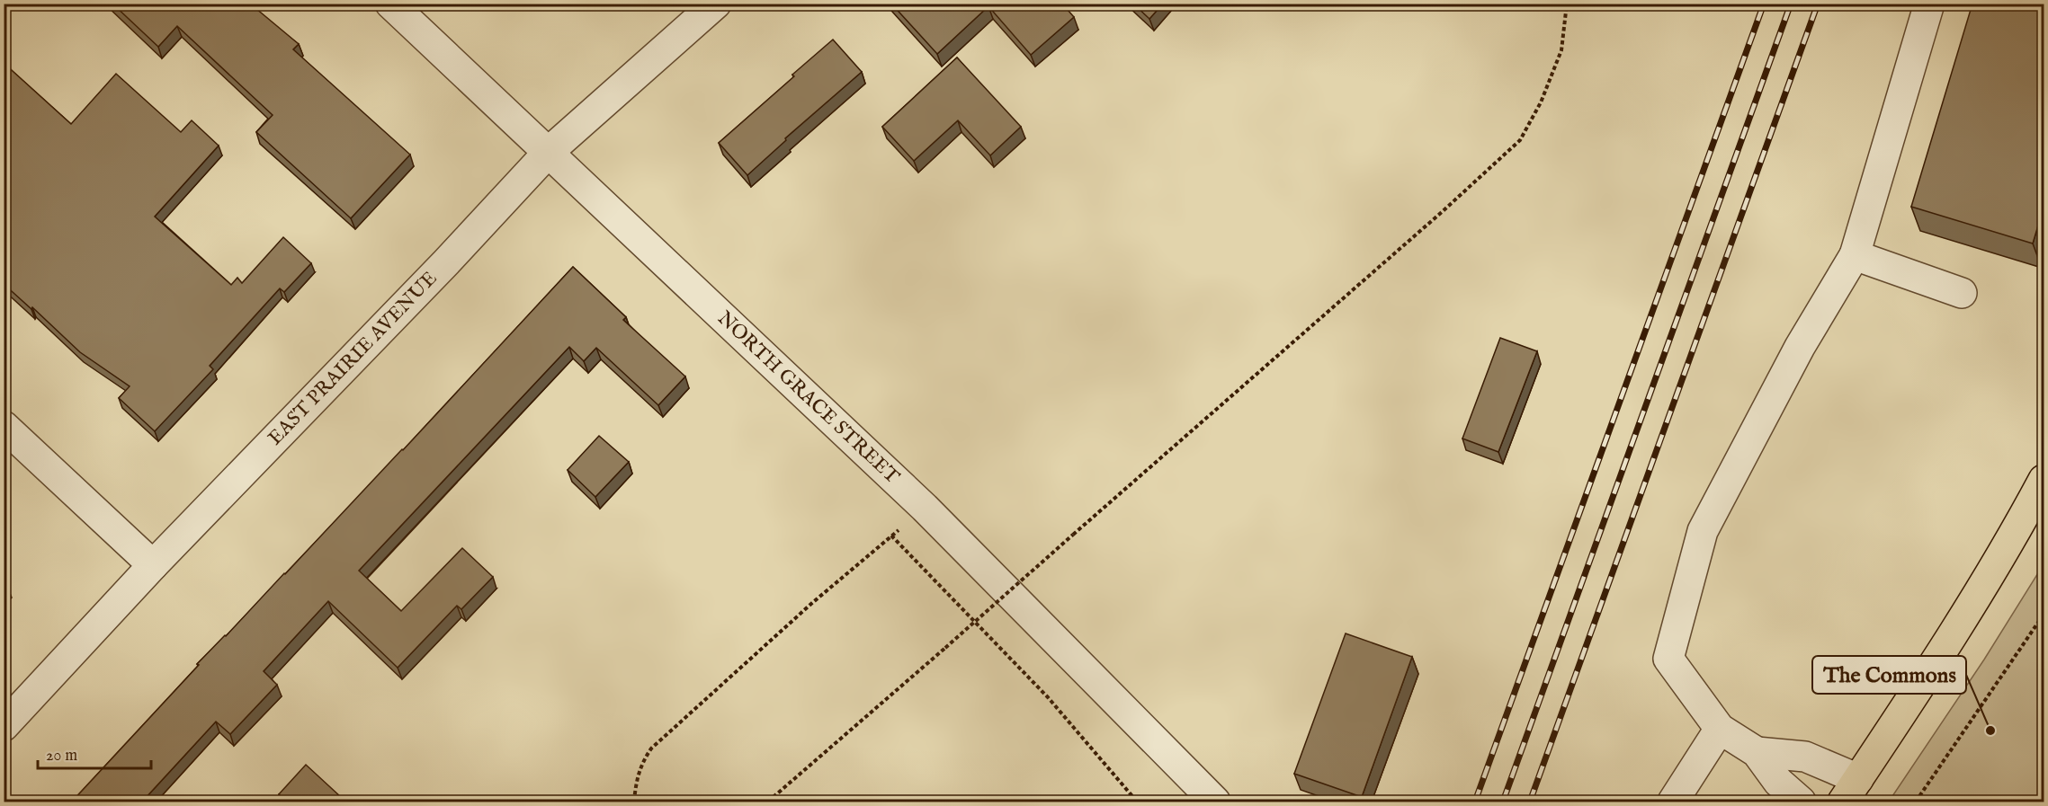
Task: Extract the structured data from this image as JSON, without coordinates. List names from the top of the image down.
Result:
{
  "streets": {
    "street": ["EAST PRAIRIE AVENUE", "NORTH GRACE STREET"]
  },
  "crossings": [
    ["EAST PRAIRIE AVENUE", "NORTH GRACE STREET"]
  ],
  "places": ["The Commons"],
  "scale_bar": "20 m"
}
